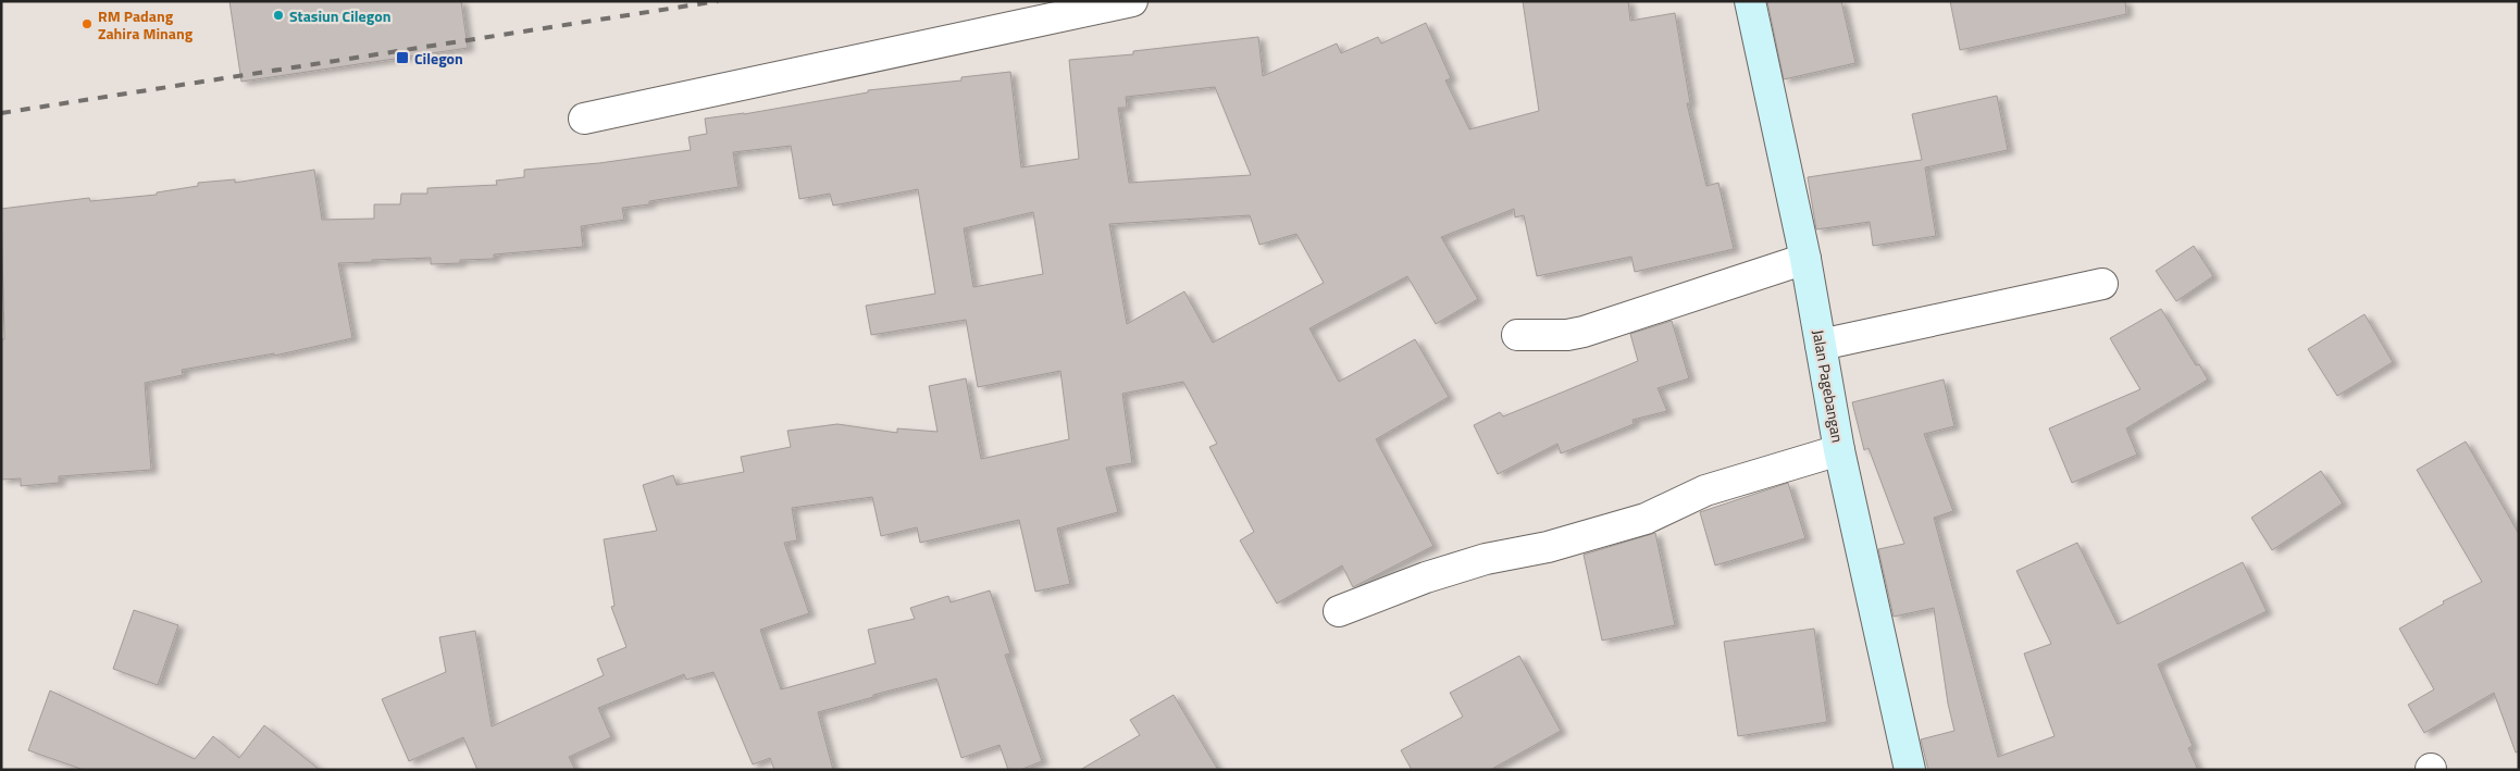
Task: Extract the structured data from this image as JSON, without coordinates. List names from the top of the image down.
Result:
{
  "streets": {
    "street": ["Jalan Pagebangan"]
  },
  "places": {
    "other": ["Stasiun Cilegon", "RM Padang Zahira Minang"],
    "transit": ["Cilegon"]
  }
}
